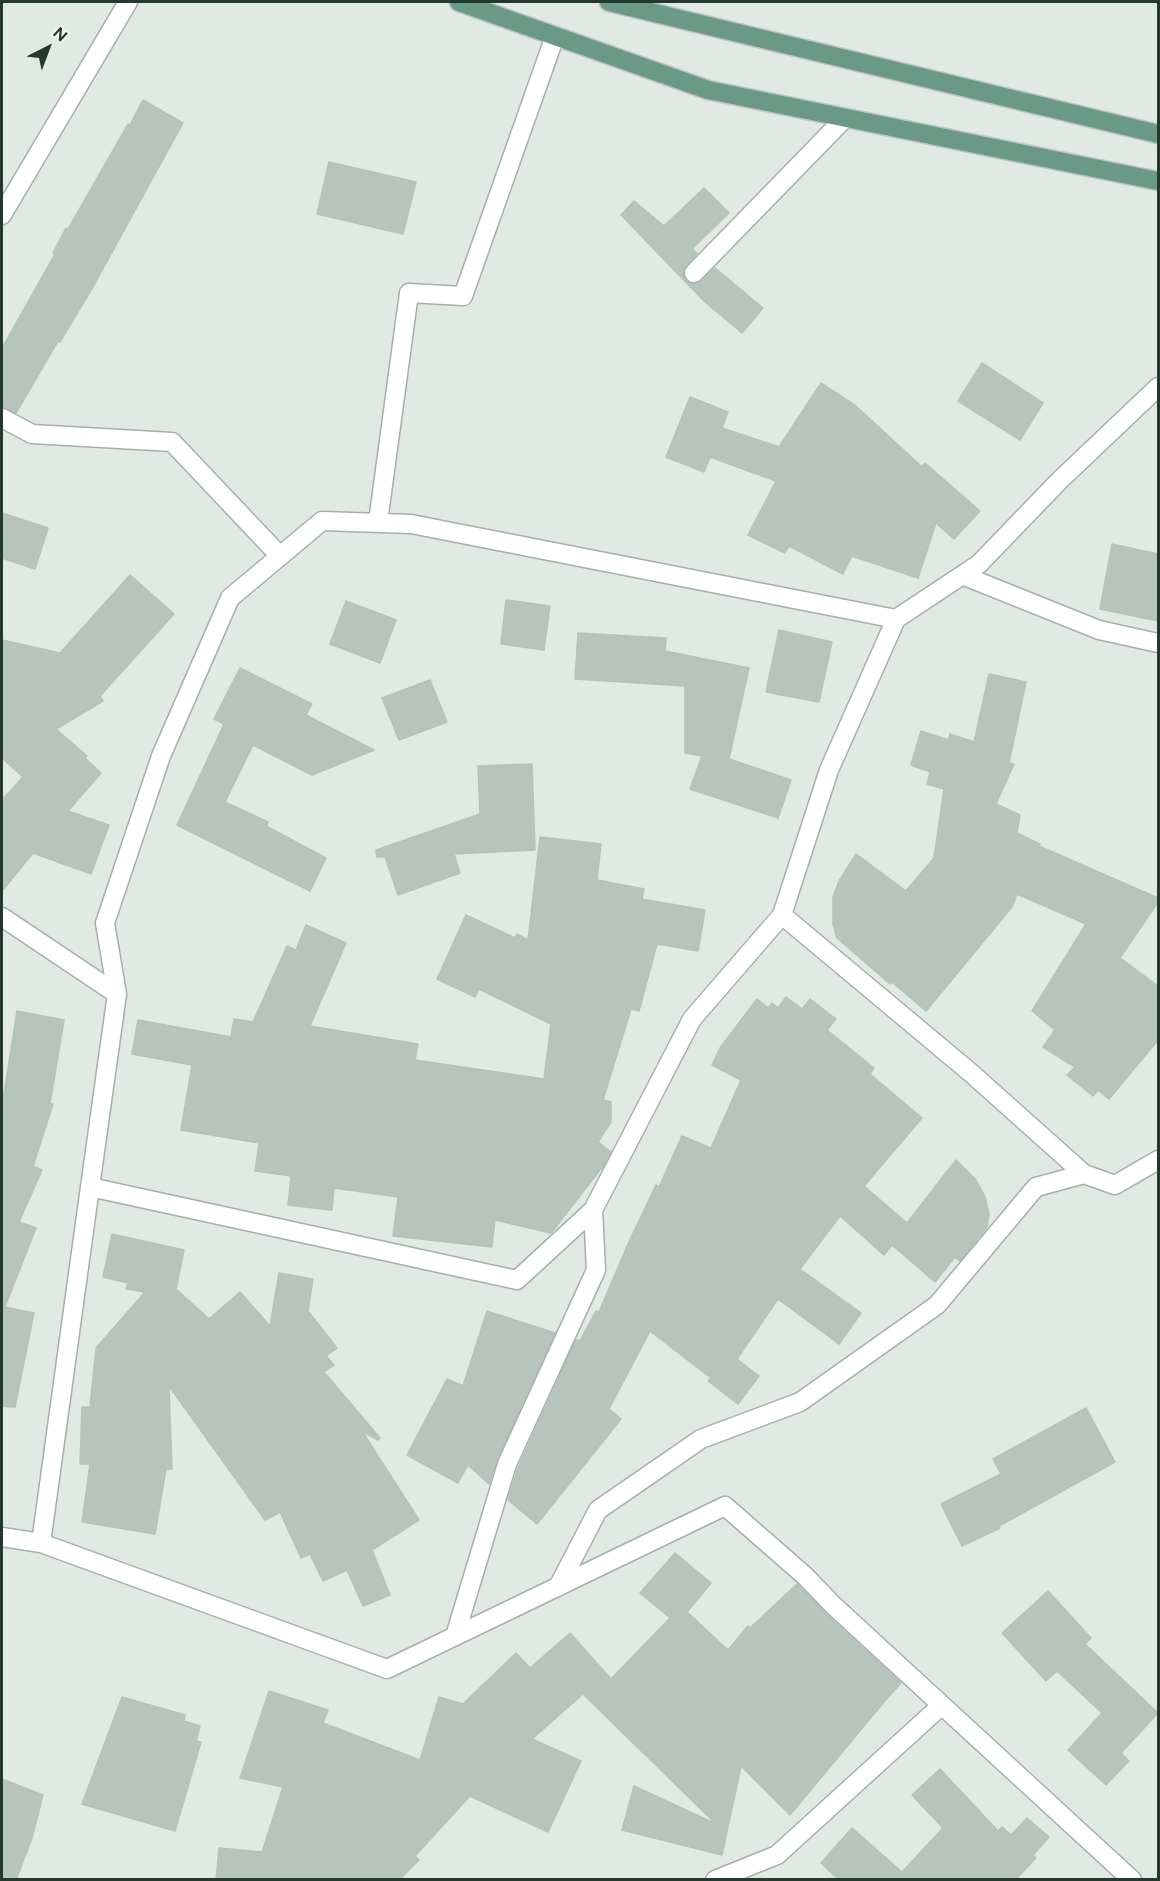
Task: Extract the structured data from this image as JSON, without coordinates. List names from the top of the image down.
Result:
{
  "north": "top right"
}
